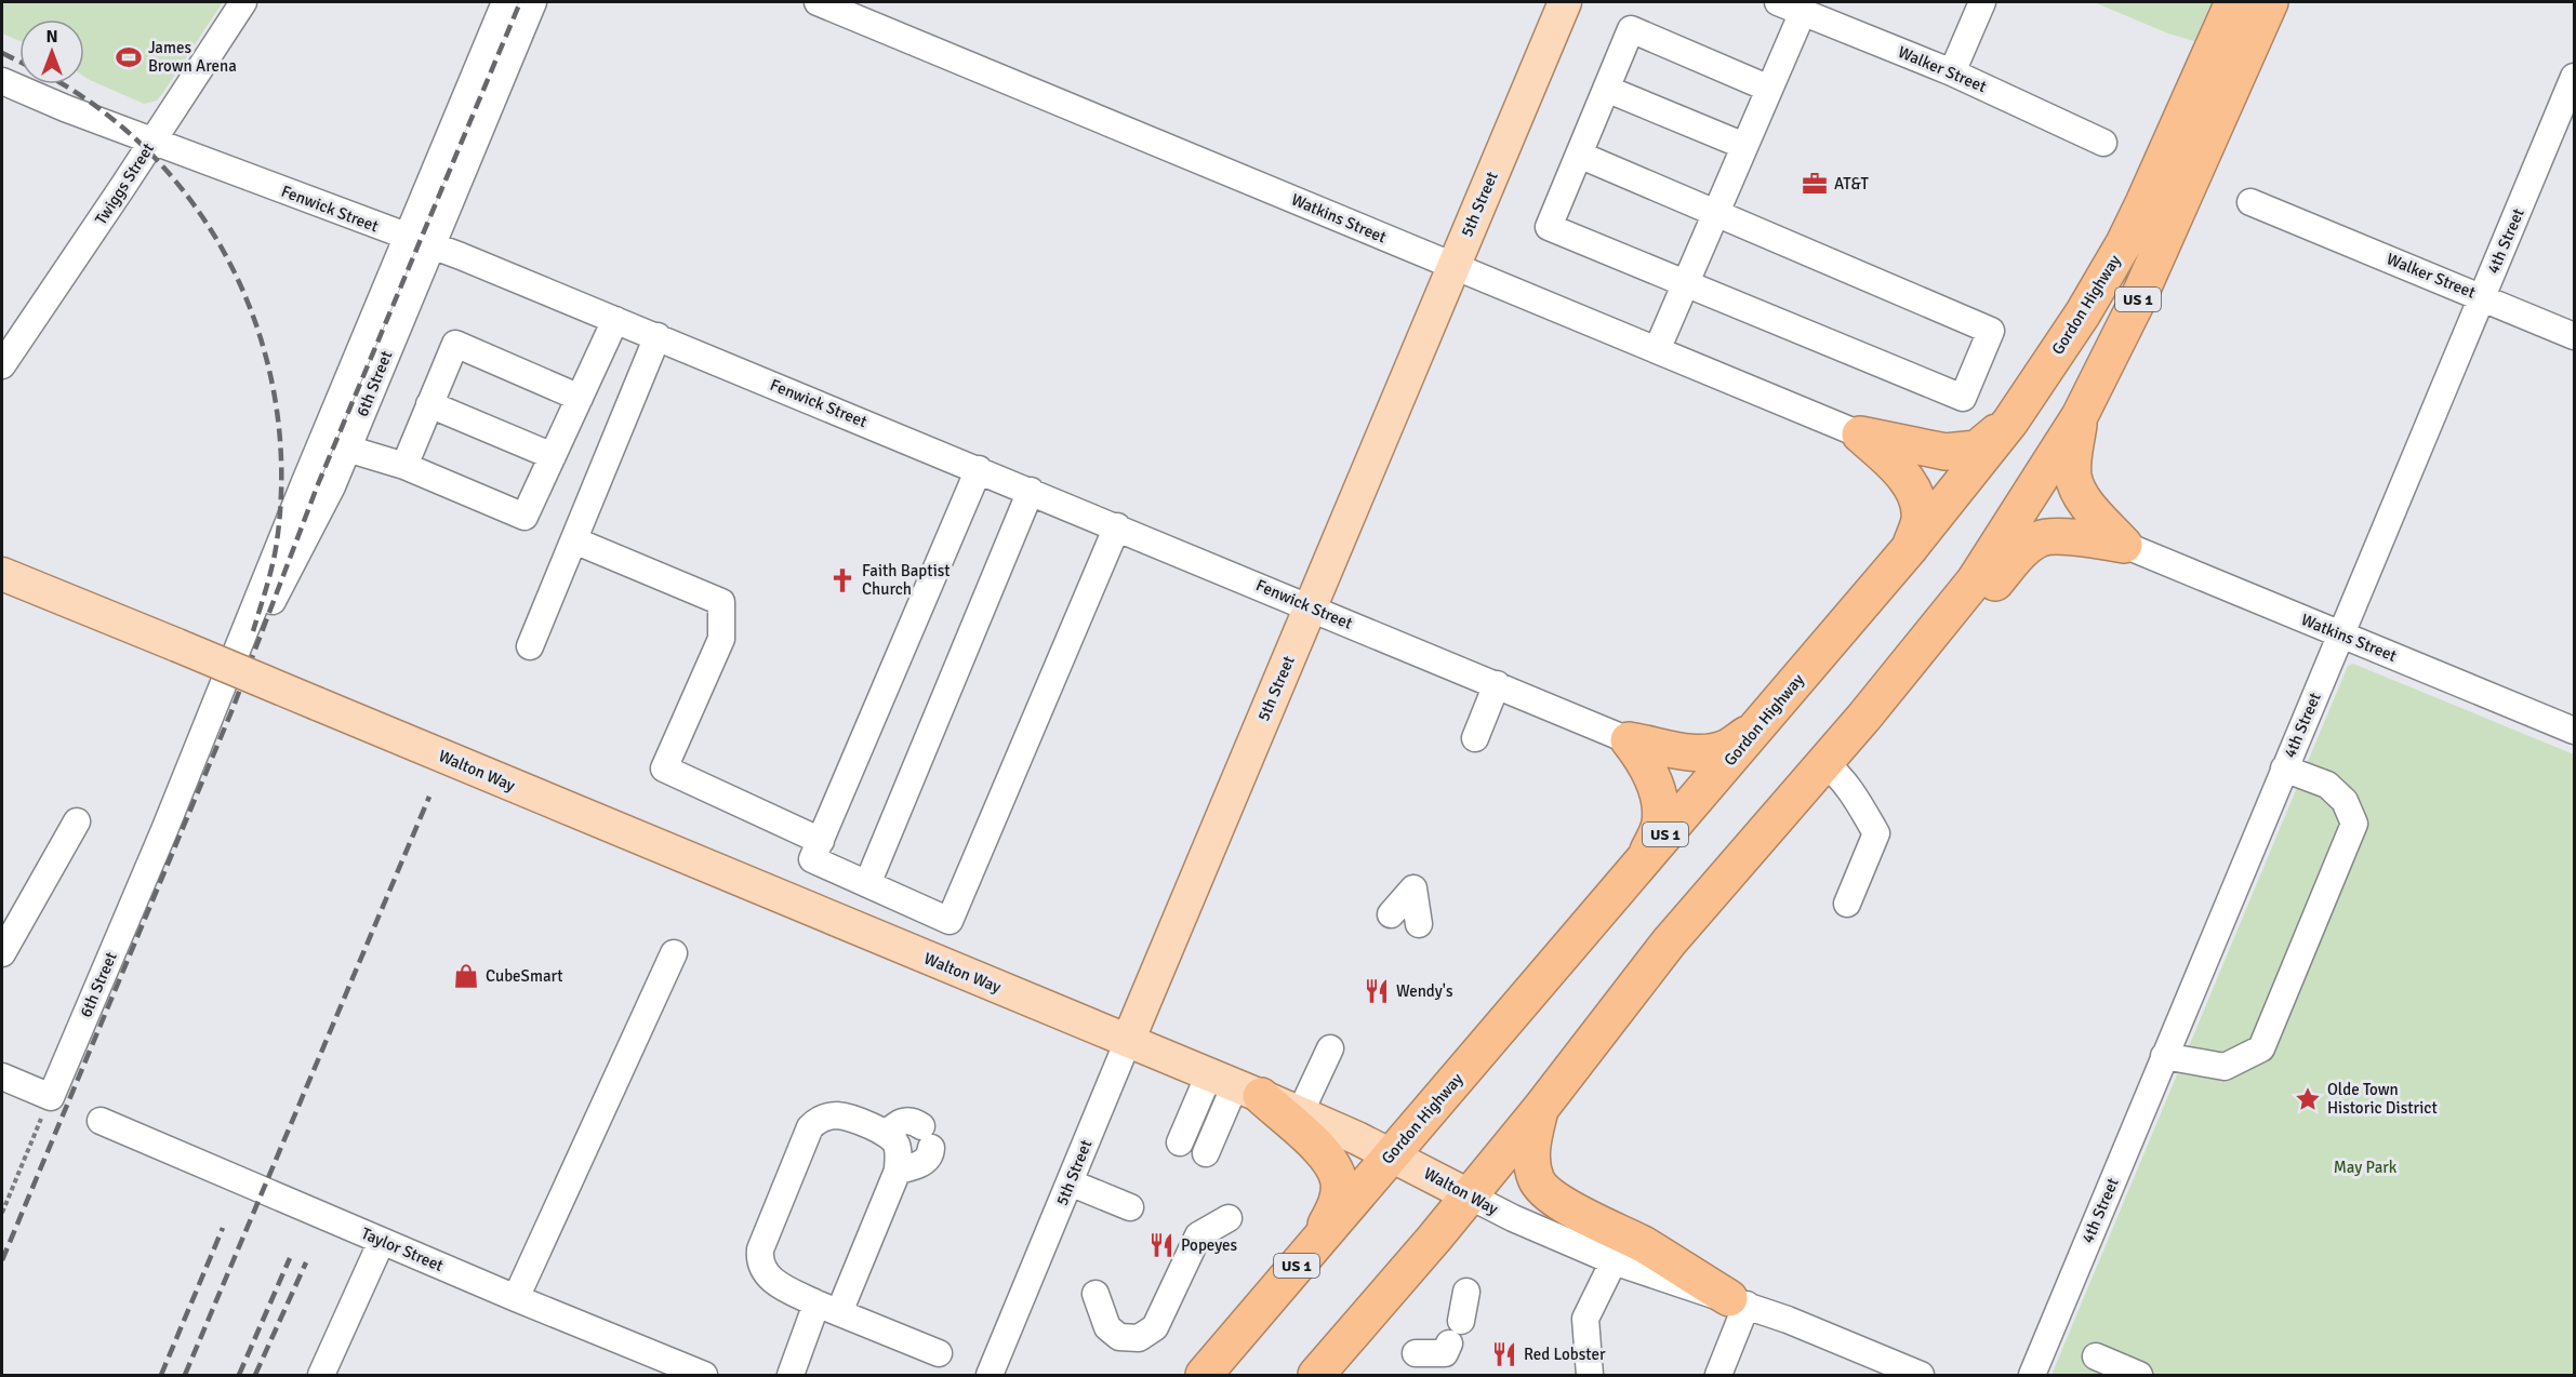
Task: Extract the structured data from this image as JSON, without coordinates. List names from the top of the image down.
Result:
{
  "streets": {
    "highway": ["US 1", "Gordon Highway"],
    "main road": ["5th Street", "Walton Way"],
    "street": [
      "Walker Street",
      "Twiggs Street",
      "Fenwick Street",
      "Watkins Street",
      "4th Street",
      "6th Street",
      "Taylor Street"
    ]
  },
  "crossings": [
    ["Walker Street", "4th Street"],
    ["Twiggs Street", "Fenwick Street"],
    ["5th Street", "Fenwick Street"],
    ["5th Street", "Watkins Street"],
    ["5th Street", "Walton Way"],
    ["Fenwick Street", "6th Street"],
    ["Watkins Street", "4th Street"],
    ["US 1", "Walton Way"],
    ["Gordon Highway", "Walton Way"]
  ],
  "parks": ["May Park"],
  "places": {
    "sports": ["James Brown Arena"],
    "office": ["AT&T"],
    "church": ["Faith Baptist Church"],
    "shop": ["CubeSmart"],
    "restaurant": ["Wendy's", "Popeyes", "Red Lobster"],
    "place": ["Olde Town Historic District"]
  },
  "north": "top"
}
